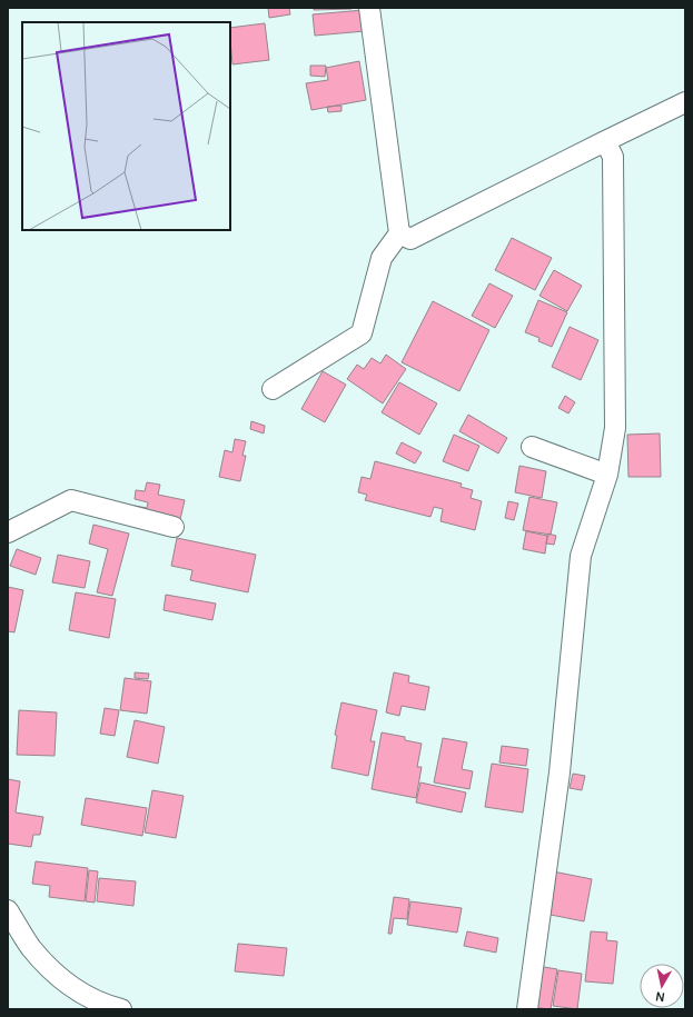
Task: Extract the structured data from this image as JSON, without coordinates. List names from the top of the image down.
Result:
{
  "north": "bottom"
}
